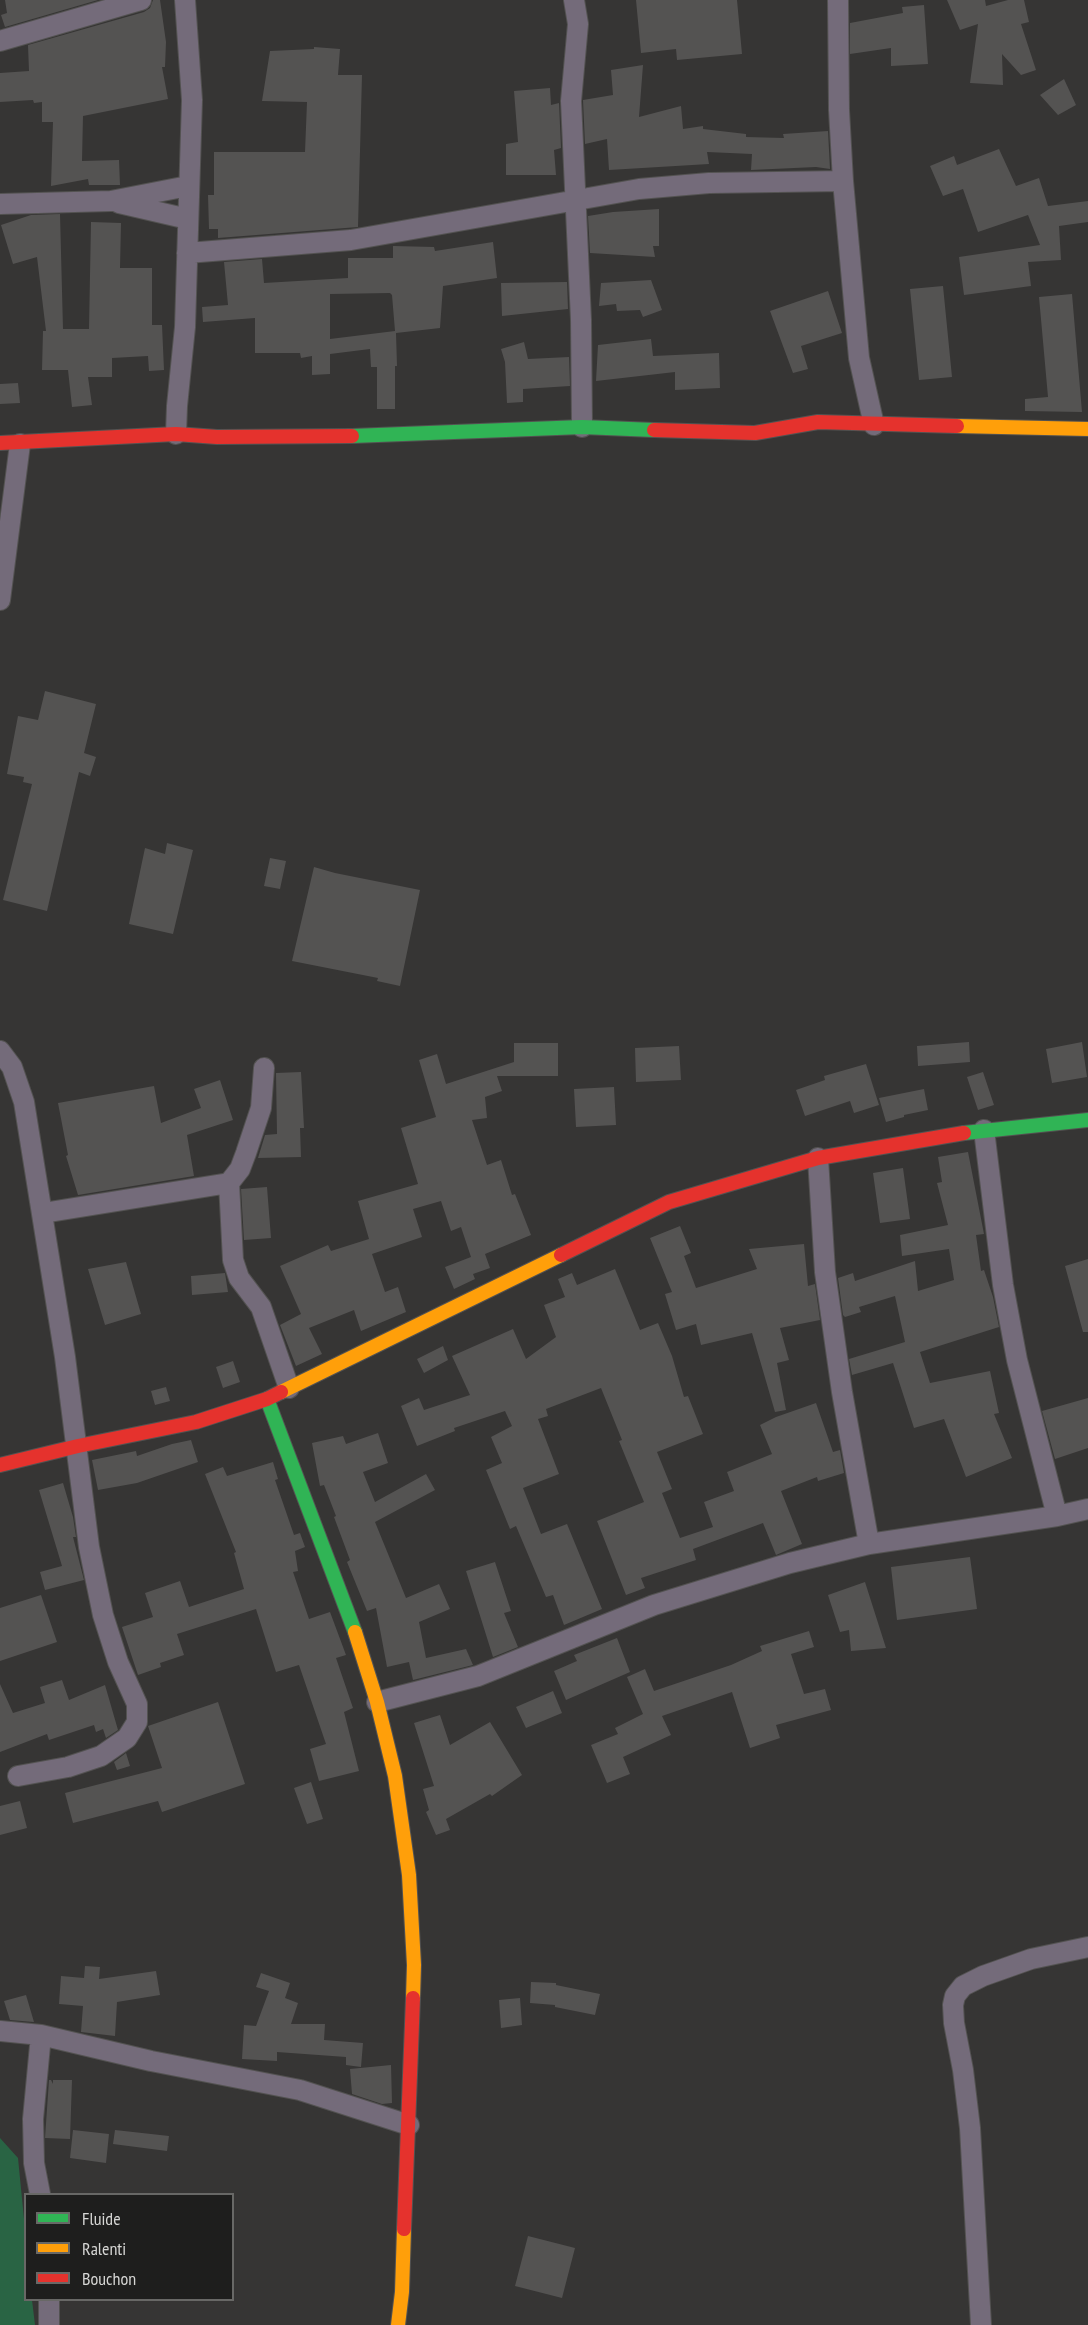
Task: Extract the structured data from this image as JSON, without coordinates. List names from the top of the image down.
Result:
{
  "legend": ["Fluide", "Ralenti", "Bouchon"]
}
